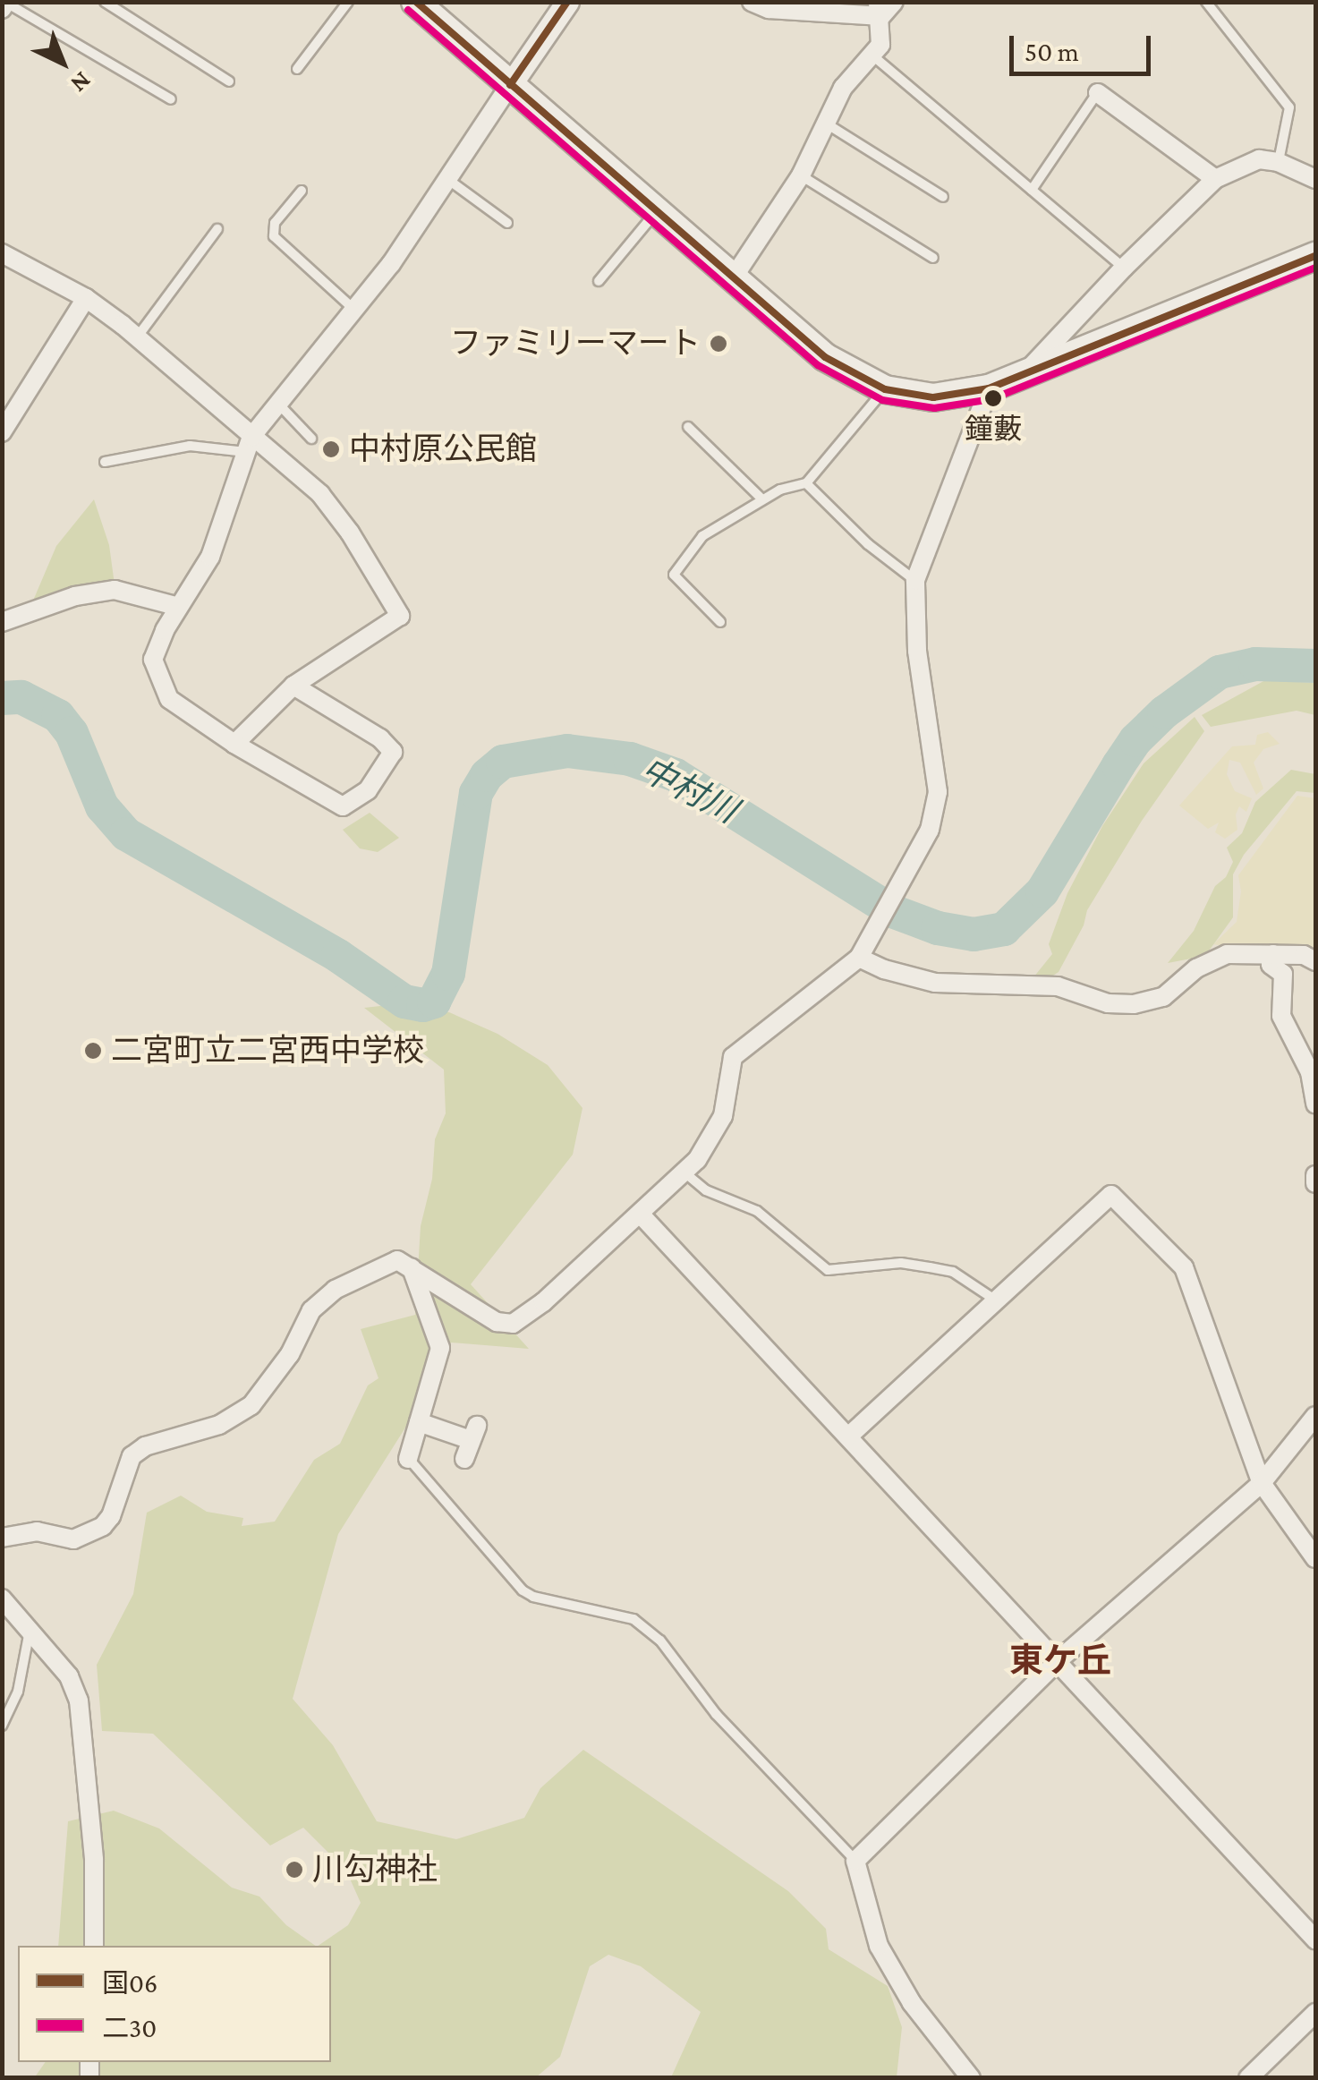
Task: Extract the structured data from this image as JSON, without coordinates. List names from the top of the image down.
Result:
{
  "districts": ["東ケ丘"],
  "water": ["中村川"],
  "places": [
    "ファミリーマート",
    "鐘藪",
    "中村原公民館",
    "二宮町立二宮西中学校",
    "川勾神社"
  ],
  "lines": ["transit line 国06", "transit line 二30"],
  "legend": ["国06", "二30"],
  "scale_bar": "50 m",
  "north": "bottom right"
}
